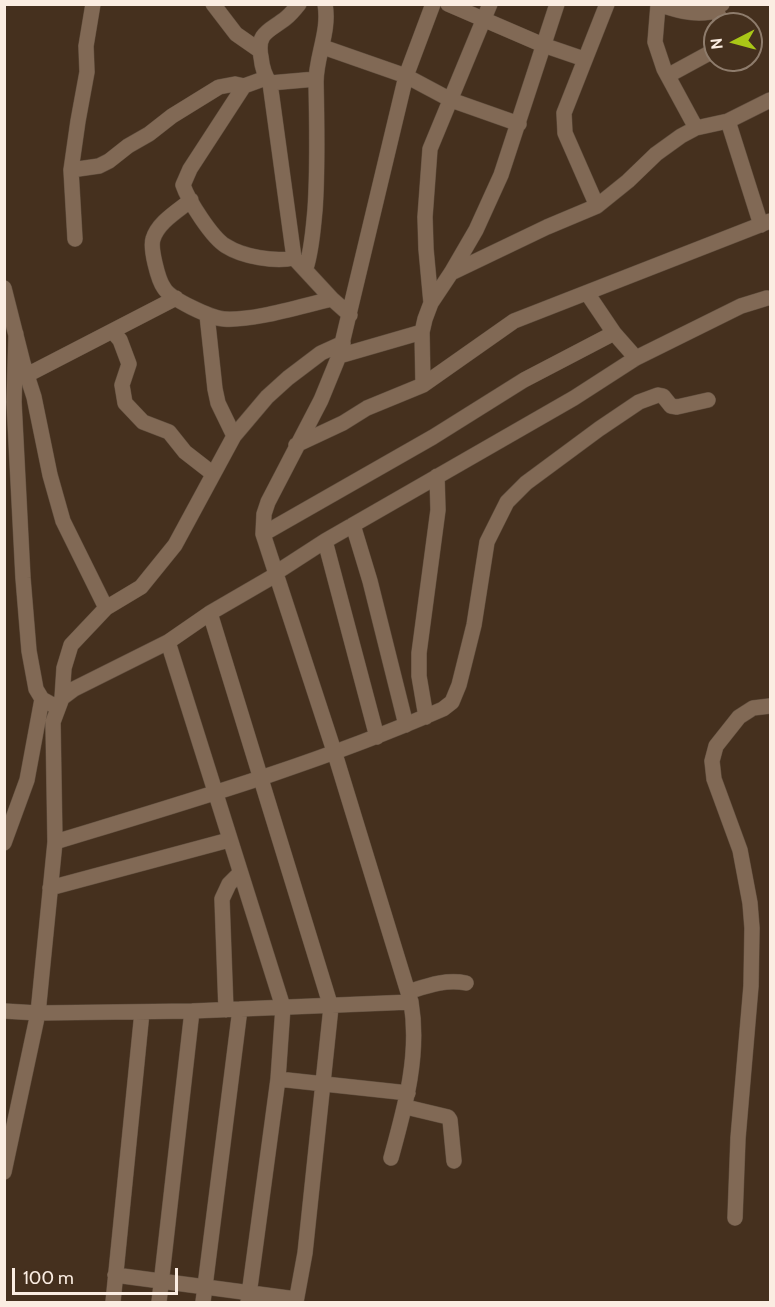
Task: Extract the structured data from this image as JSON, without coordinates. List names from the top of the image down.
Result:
{
  "scale_bar": "100 m",
  "north": "left"
}
